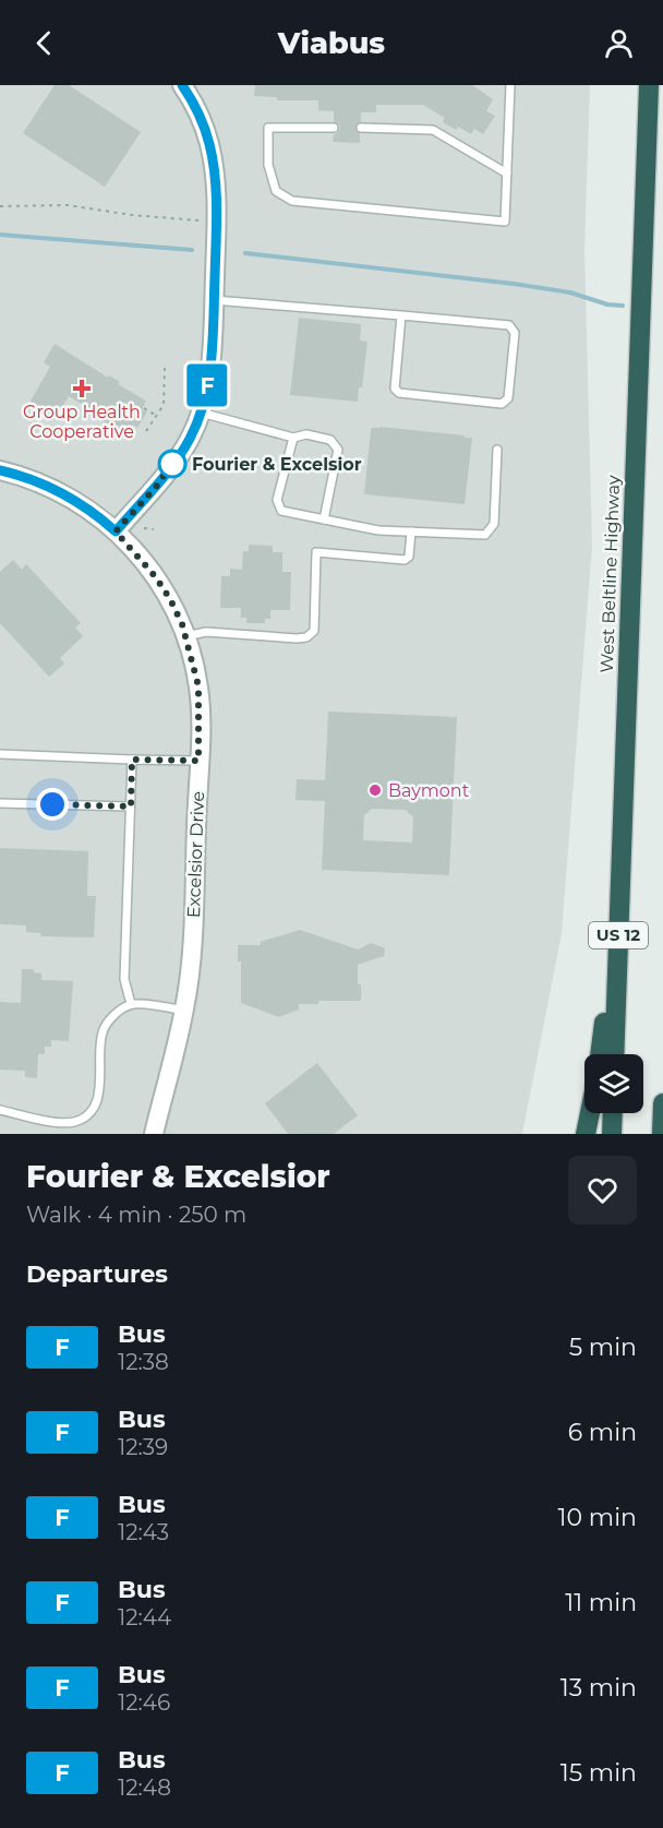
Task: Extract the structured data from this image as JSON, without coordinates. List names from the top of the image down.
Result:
{
  "streets": {
    "highway": ["West Beltline Highway", "US 12"],
    "street": ["Excelsior Drive"]
  },
  "places": {
    "health": ["Group Health Cooperative"],
    "other": ["Fourier & Excelsior", "Baymont"]
  },
  "lines": ["bus line F"],
  "page": {
    "header": "Viabus",
    "on_map": "F",
    "heading": [
      ["Fourier & Excelsior", "Walk · 4 min · 250 m"],
      "Departures"
    ],
    "list": [
      {
        "mark": "F",
        "name": "Bus",
        "note": "12:38",
        "value": "5 min"
      },
      {
        "mark": "F",
        "name": "Bus",
        "note": "12:39",
        "value": "6 min"
      },
      {
        "mark": "F",
        "name": "Bus",
        "note": "12:43",
        "value": "10 min"
      },
      {
        "mark": "F",
        "name": "Bus",
        "note": "12:44",
        "value": "11 min"
      },
      {
        "mark": "F",
        "name": "Bus",
        "note": "12:46",
        "value": "13 min"
      },
      {
        "mark": "F",
        "name": "Bus",
        "note": "12:48",
        "value": "15 min"
      }
    ]
  }
}
